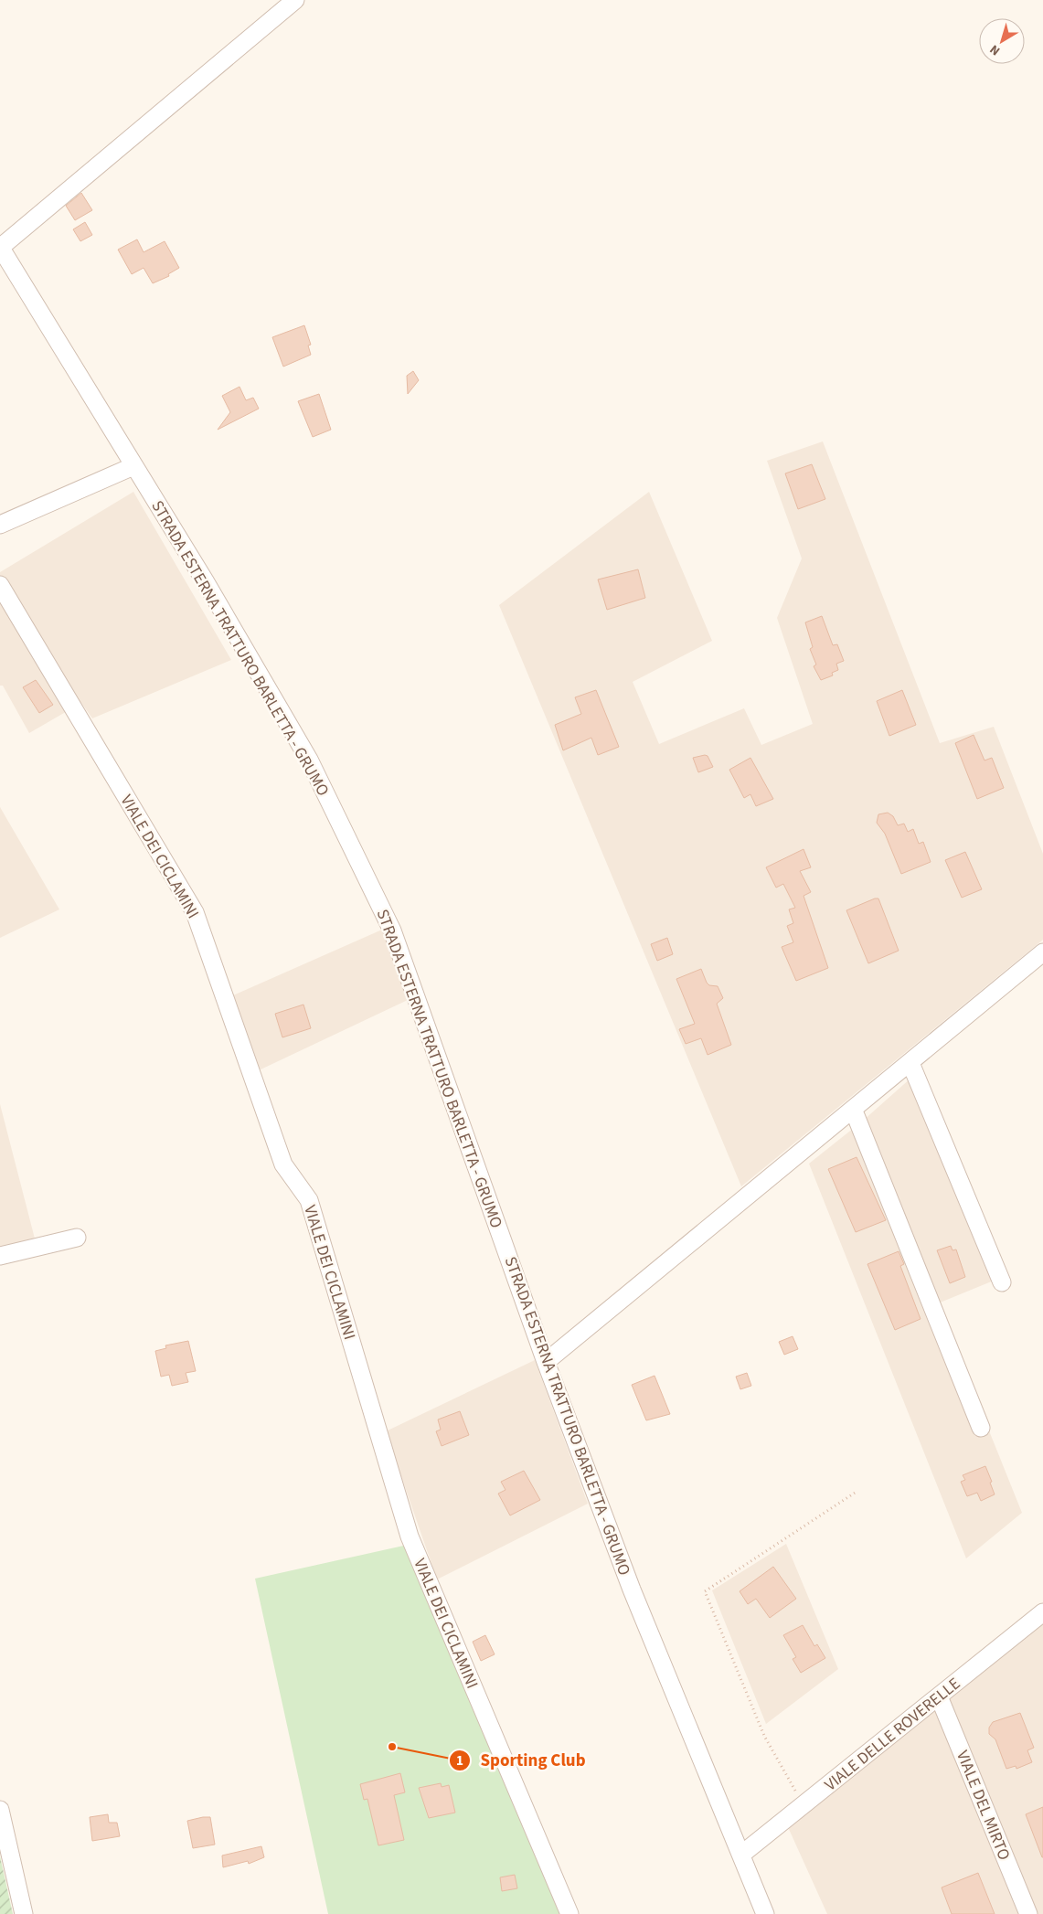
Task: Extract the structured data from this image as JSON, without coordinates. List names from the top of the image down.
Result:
{
  "streets": {
    "street": [
      "STRADA ESTERNA TRATTURO BARLETTA - GRUMO",
      "VIALE DEI CICLAMINI",
      "VIALE DELLE ROVERELLE",
      "VIALE DEL MIRTO"
    ]
  },
  "crossings": [
    ["STRADA ESTERNA TRATTURO BARLETTA - GRUMO", "VIALE DELLE ROVERELLE"],
    ["VIALE DELLE ROVERELLE", "VIALE DEL MIRTO"]
  ],
  "places": ["Sporting Club"],
  "north": "bottom left"
}
